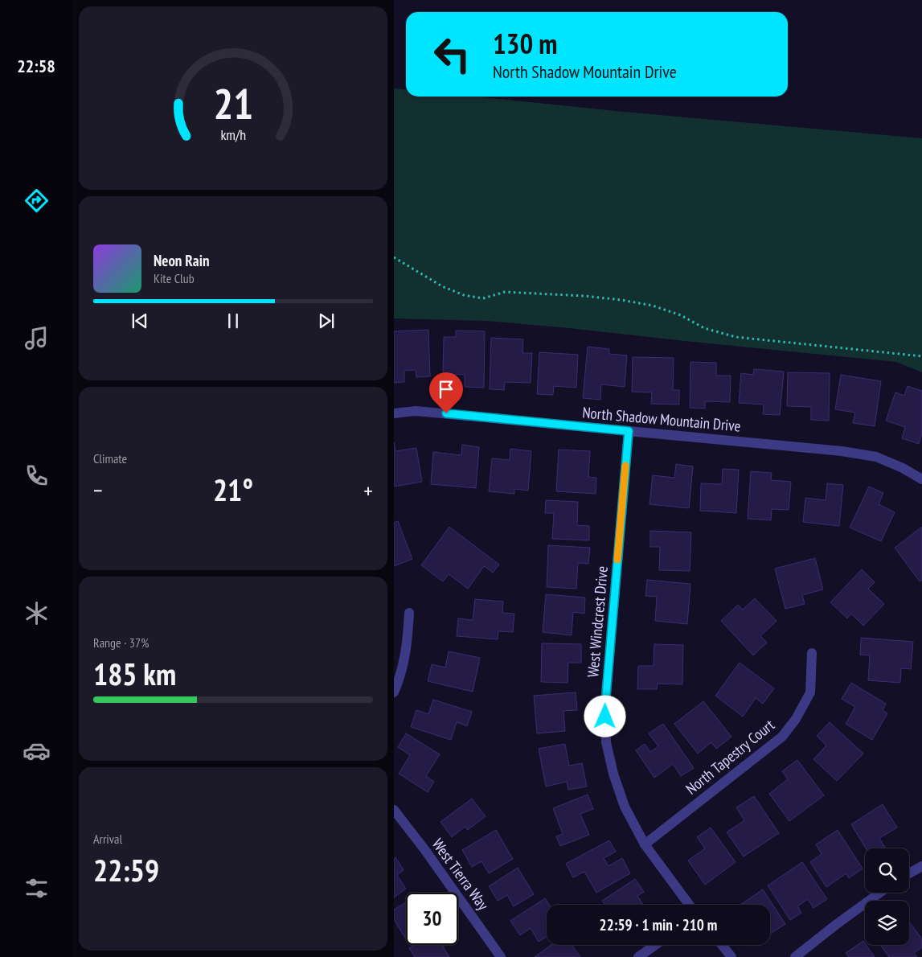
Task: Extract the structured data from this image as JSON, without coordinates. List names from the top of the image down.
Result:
{
  "streets": {
    "street": [
      "North Shadow Mountain Drive",
      "West Windcrest Drive",
      "North Tapestry Court",
      "West Tierra Way"
    ]
  },
  "crossings": [
    ["North Shadow Mountain Drive", "West Windcrest Drive"],
    ["West Windcrest Drive", "North Tapestry Court"]
  ],
  "page": {
    "tabs": "22:58",
    "turn": ["130 m", "North Shadow Mountain Drive"],
    "song": ["Neon Rain", "Kite Club"],
    "tile": [
      "Climate",
      ["Range · 37%", "185 km"],
      ["Arrival", "22:59"]
    ],
    "heat": ["−", "21°", "+"],
    "limit": "30",
    "trip": "22:59 · 1 min · 210 m",
    "gauge": ["21", "km/h"]
  }
}
